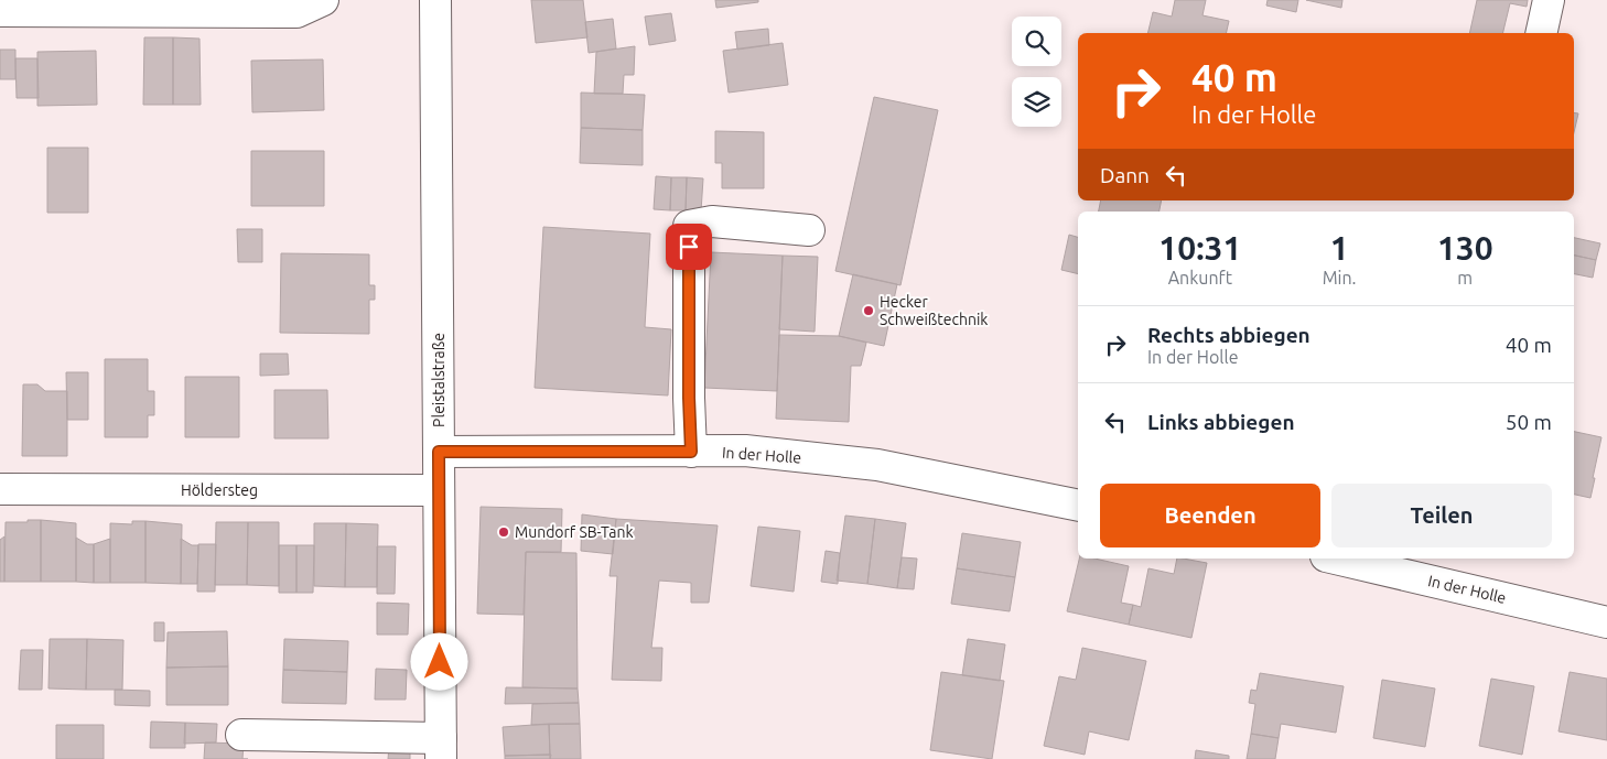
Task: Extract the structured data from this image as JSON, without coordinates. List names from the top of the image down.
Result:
{
  "streets": {
    "street": ["Pleistalstraße", "In der Holle", "Höldersteg"]
  },
  "crossings": [
    ["Pleistalstraße", "In der Holle"],
    ["Pleistalstraße", "Höldersteg"]
  ],
  "places": ["Hecker Schweißtechnik", "Mundorf SB-Tank"],
  "page": {
    "turn": ["40 m", "In der Holle"],
    "then": "Dann",
    "eta": [
      "10:31",
      "Ankunft",
      "1",
      "Min.",
      "130",
      "m"
    ],
    "list": [
      {
        "name": "Rechts abbiegen",
        "note": "In der Holle",
        "value": "40 m"
      },
      {
        "name": "Links abbiegen",
        "value": "50 m"
      }
    ],
    "buttons": ["Beenden", "Teilen"]
  }
}
